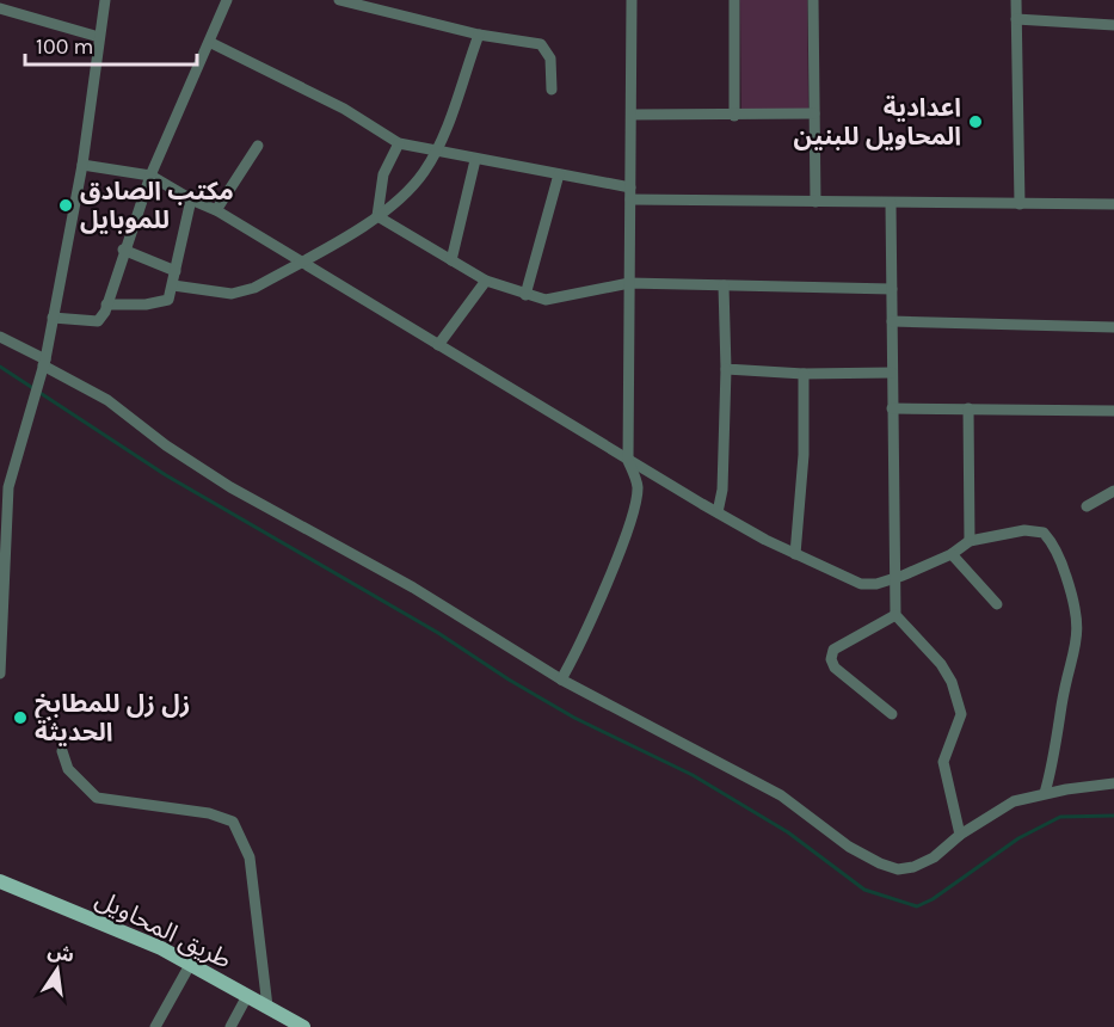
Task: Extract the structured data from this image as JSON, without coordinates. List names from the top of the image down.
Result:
{
  "streets": {
    "main road": ["طريق المحاويل"]
  },
  "places": ["اعدادية المحاويل للبنين", "مكتب الصادق للموبايل", "زل زل للمطابخ الحديثة"],
  "scale_bar": "100 m",
  "north": "top"
}
